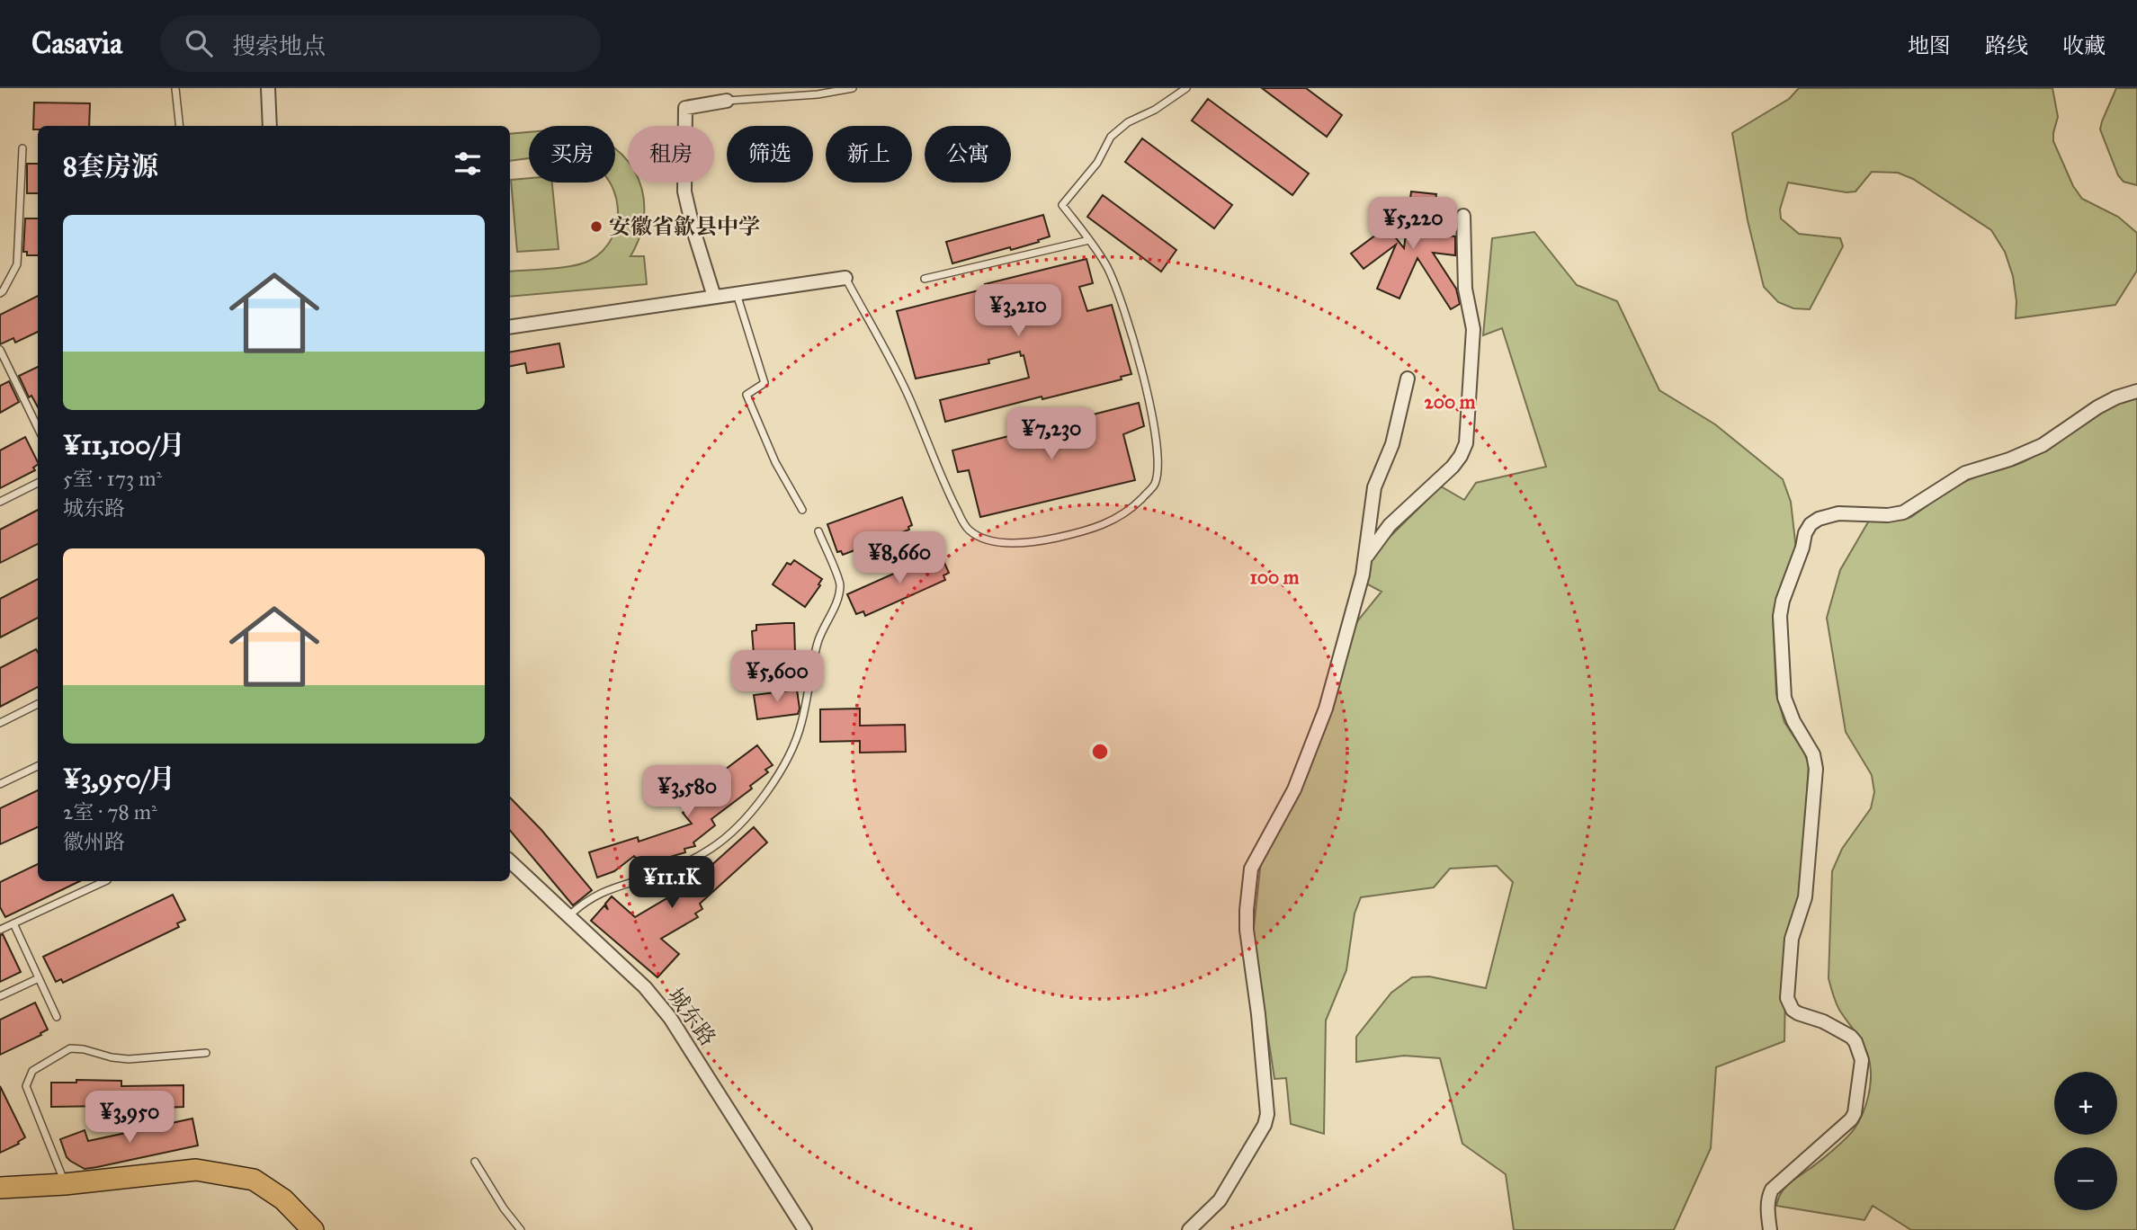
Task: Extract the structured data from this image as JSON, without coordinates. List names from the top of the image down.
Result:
{
  "streets": {
    "street": ["城东路"]
  },
  "places": ["安徽省歙县中学"],
  "page": {
    "header": "Casavia",
    "search": "搜索地点",
    "nav": ["地图", "路线", "收藏"],
    "chip": [
      "买房",
      "租房",
      "筛选",
      "新上",
      "公寓"
    ],
    "heading": "8套房源",
    "price": [
      "¥5,220",
      "¥3,210",
      "¥7,230",
      "¥8,660",
      "¥5,600",
      "¥3,580",
      "¥11.1K",
      "¥3,950"
    ],
    "list": [
      {
        "name": "¥11,100/月",
        "note": "5室 · 173 m² · 城东路"
      },
      {
        "name": "¥3,950/月",
        "note": "2室 · 78 m² · 徽州路"
      }
    ],
    "map_buttons": ["+", "−"]
  },
  "rings": ["200 m", "100 m"]
}
